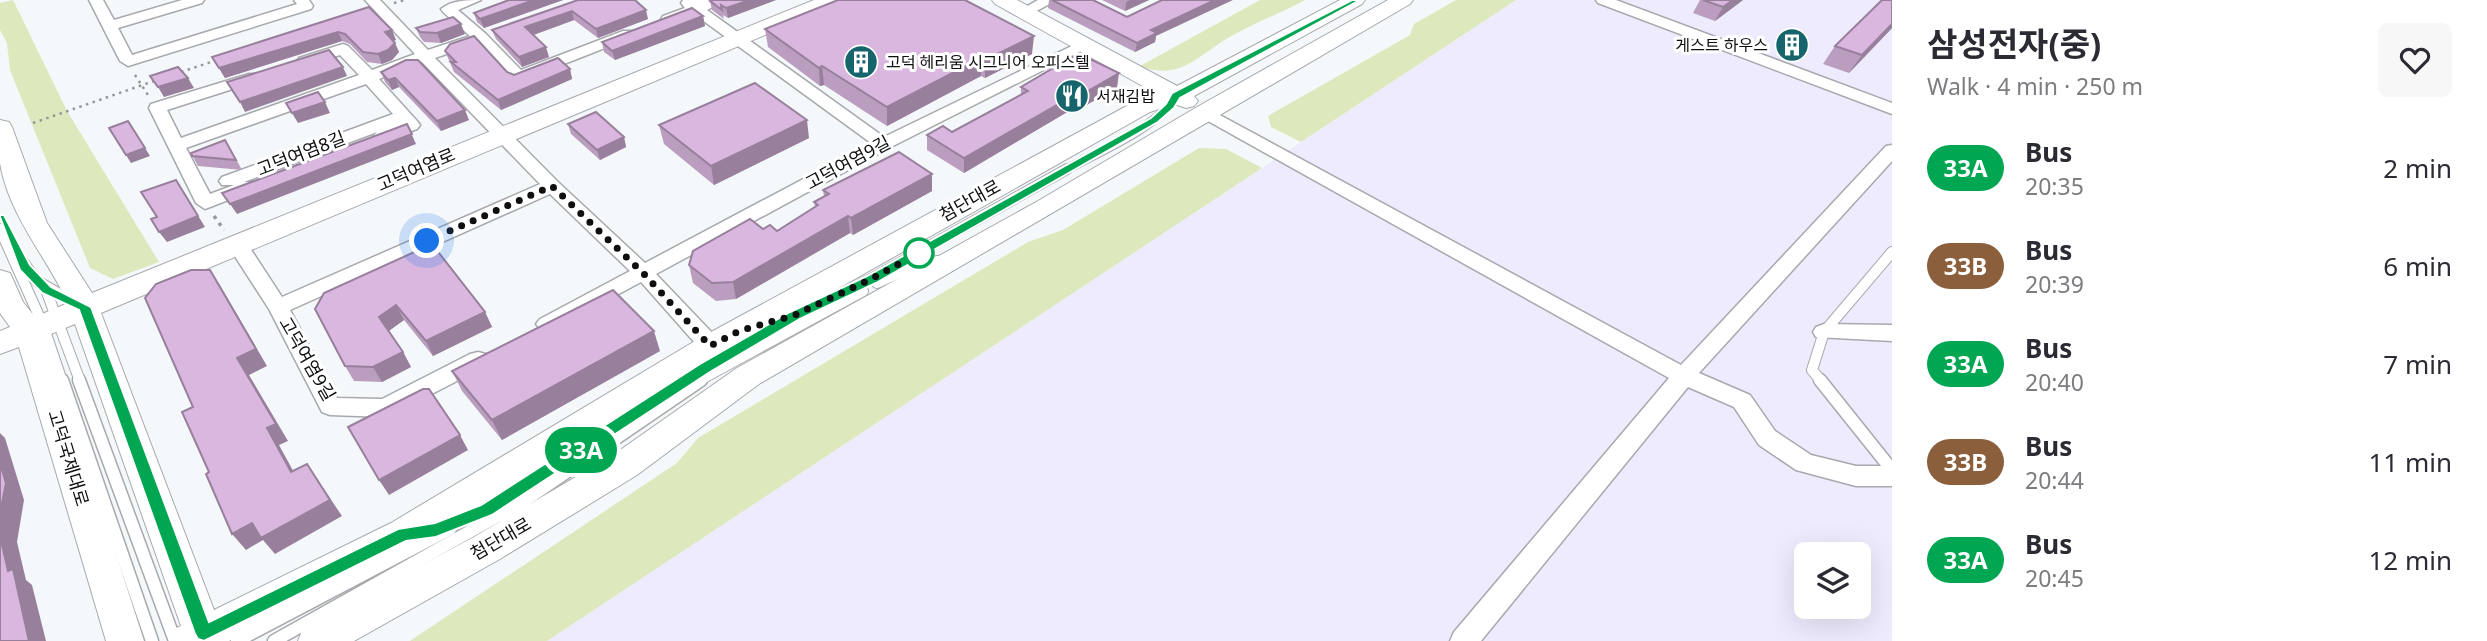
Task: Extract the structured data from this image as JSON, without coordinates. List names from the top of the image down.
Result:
{
  "streets": {
    "street": [
      "고덕여염9길",
      "고덕여염로",
      "첨단대로",
      "고덕국제대로"
    ]
  },
  "crossings": [
    ["고덕여염로", "고덕국제대로"],
    ["첨단대로", "고덕국제대로"]
  ],
  "places": {
    "building": ["게스트 하우스", "고덕 헤리움 시그니어 오피스텔"],
    "restaurant": ["서재김밥"]
  },
  "lines": ["bus line 33A"],
  "page": {
    "on_map": "33A",
    "heading": ["삼성전자(중)", "Walk · 4 min · 250 m"],
    "list": [
      {
        "mark": "33A",
        "name": "Bus",
        "note": "20:35",
        "value": "2 min"
      },
      {
        "mark": "33B",
        "name": "Bus",
        "note": "20:39",
        "value": "6 min"
      },
      {
        "mark": "33A",
        "name": "Bus",
        "note": "20:40",
        "value": "7 min"
      },
      {
        "mark": "33B",
        "name": "Bus",
        "note": "20:44",
        "value": "11 min"
      },
      {
        "mark": "33A",
        "name": "Bus",
        "note": "20:45",
        "value": "12 min"
      }
    ]
  }
}
